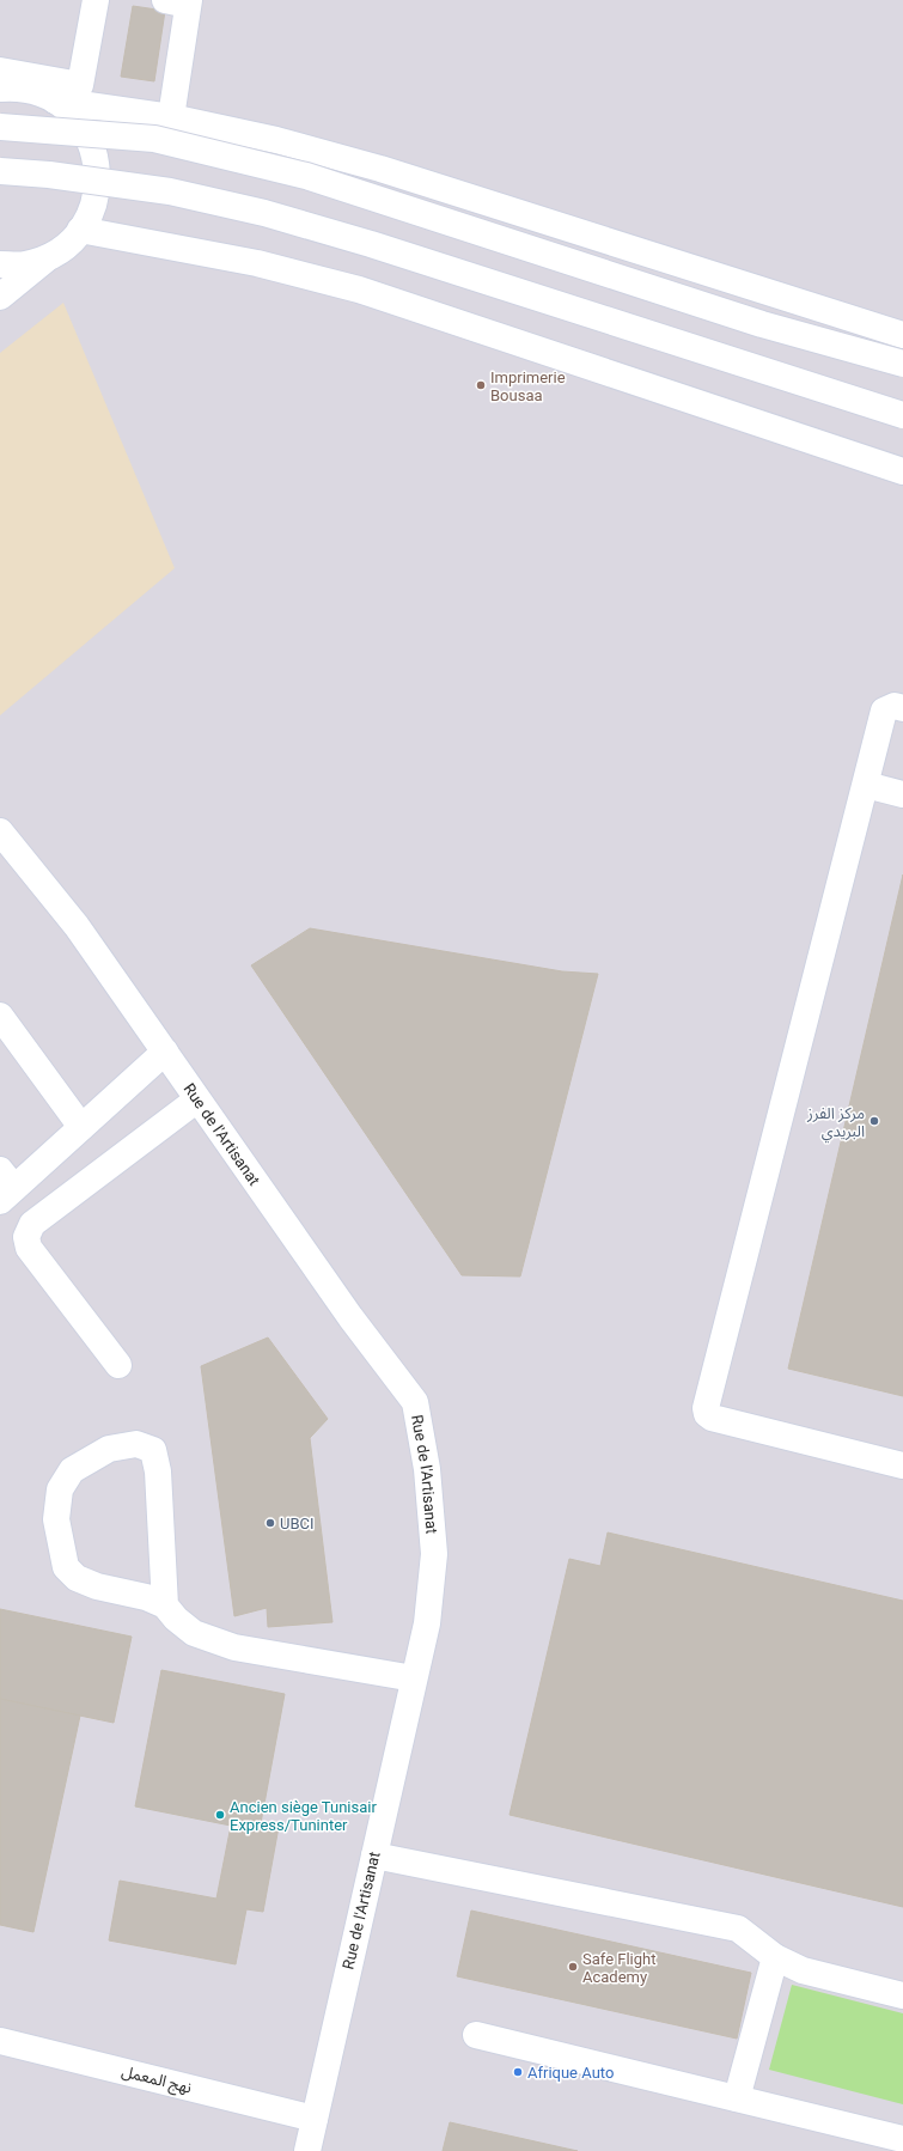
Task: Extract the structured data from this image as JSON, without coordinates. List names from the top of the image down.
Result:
{
  "streets": {
    "street": ["Rue de l'Artisanat", "نهج المعمل"]
  },
  "crossings": [
    ["Rue de l'Artisanat", "نهج المعمل"]
  ],
  "places": [
    "Imprimerie Bousaa",
    "مركز الفرز البريدي",
    "UBCI",
    "Ancien siège Tunisair Express/Tuninter",
    "Safe Flight Academy",
    "Afrique Auto"
  ]
}
